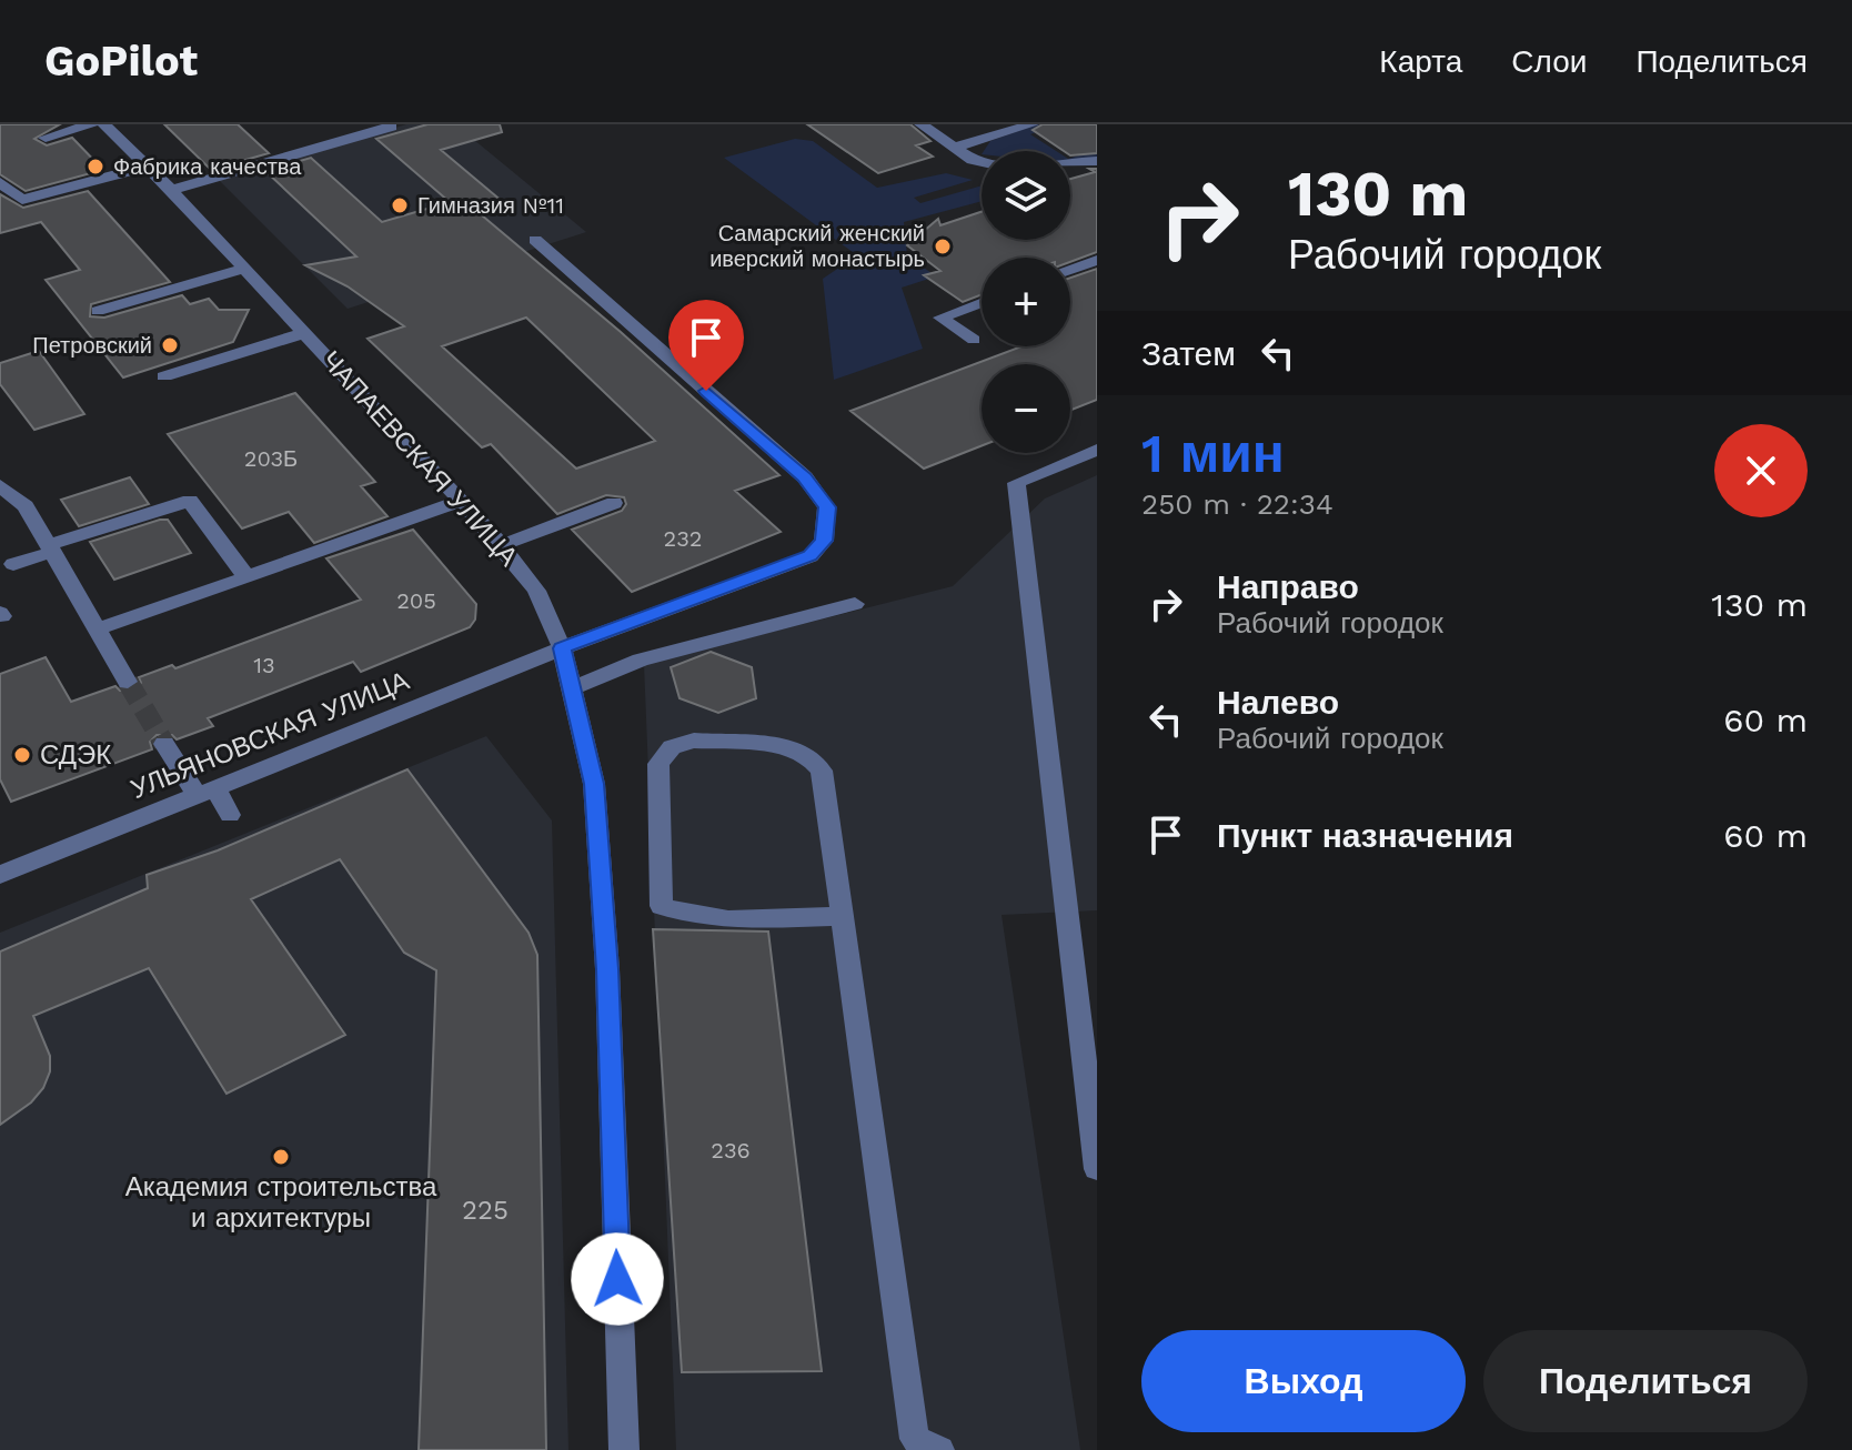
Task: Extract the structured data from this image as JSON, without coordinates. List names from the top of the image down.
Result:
{
  "streets": {
    "street": ["ЧАПАЕВСКАЯ УЛИЦА", "УЛЬЯНОВСКАЯ УЛИЦА"]
  },
  "crossings": [
    ["ЧАПАЕВСКАЯ УЛИЦА", "УЛЬЯНОВСКАЯ УЛИЦА"]
  ],
  "places": [
    "Фабрика качества",
    "Гимназия №11",
    "Самарский женский иверский монастырь",
    "Петровский",
    "СДЭК",
    "Академия строительства и архитектуры"
  ],
  "house_numbers": [
    "203Б",
    "232",
    "205",
    "13",
    "236",
    "225"
  ],
  "page": {
    "header": "GoPilot",
    "nav": ["Карта", "Слои", "Поделиться"],
    "turn": ["130 m", "Рабочий городок"],
    "map_buttons": ["+", "−"],
    "then": "Затем",
    "heading": ["1 мин", "250 m · 22:34"],
    "list": [
      {
        "name": "Направо",
        "note": "Рабочий городок",
        "value": "130 m"
      },
      {
        "name": "Налево",
        "note": "Рабочий городок",
        "value": "60 m"
      },
      {
        "name": "Пункт назначения",
        "value": "60 m"
      }
    ],
    "buttons": ["Выход", "Поделиться"]
  }
}
